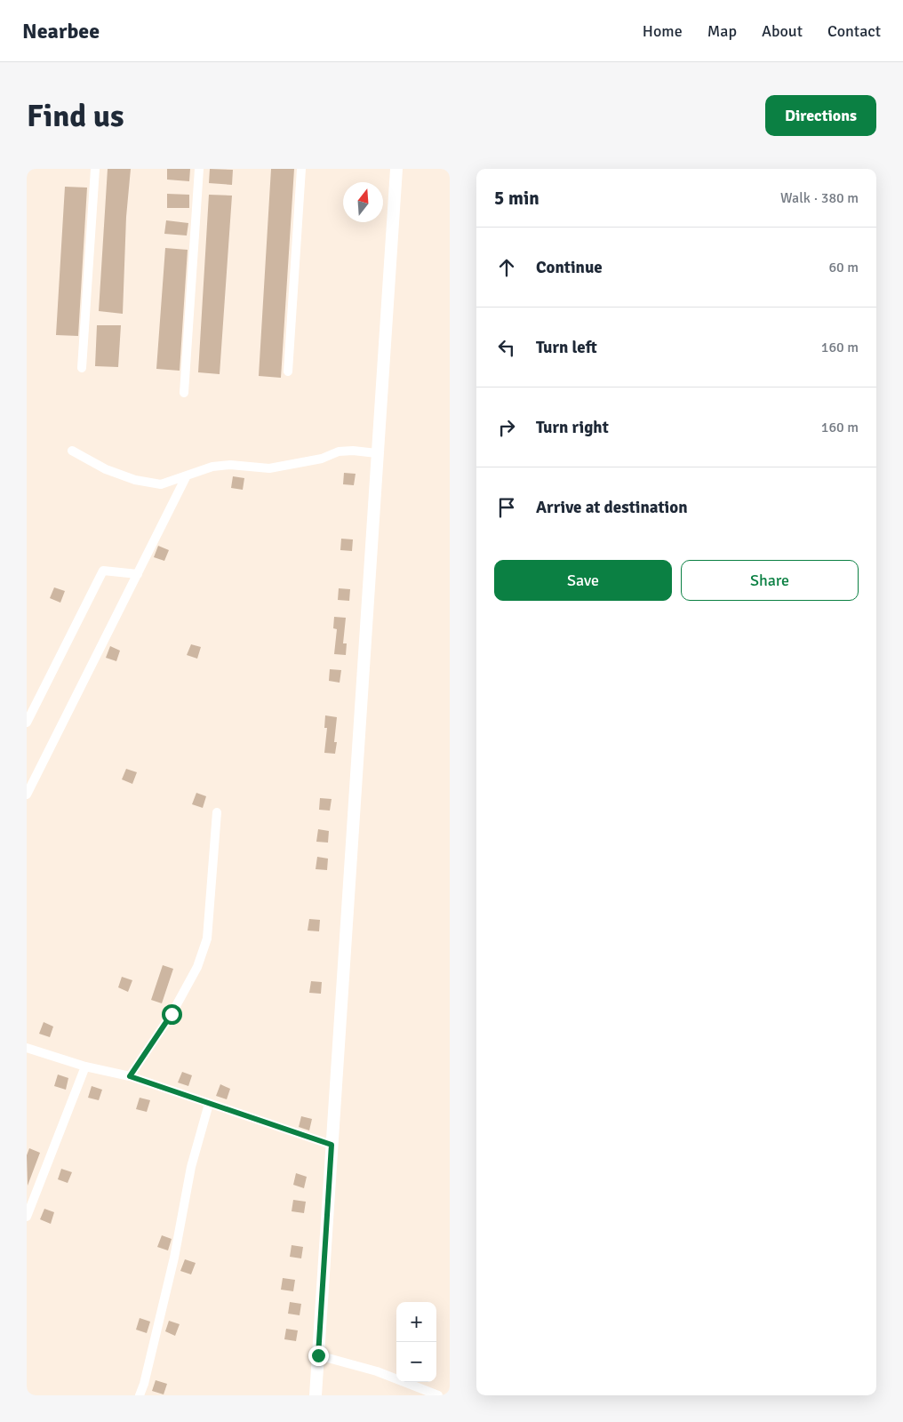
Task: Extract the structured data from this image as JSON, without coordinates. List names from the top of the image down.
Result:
{
  "north": "top",
  "page": {
    "header": "Nearbee",
    "nav": [
      "Home",
      "Map",
      "About",
      "Contact"
    ],
    "buttons": [
      "Directions",
      ["Save", "Share"]
    ],
    "title": "Find us",
    "heading": ["5 min", "Walk · 380 m"],
    "list": [
      ["Continue", "60 m"],
      ["Turn left", "160 m"],
      ["Turn right", "160 m"],
      "Arrive at destination"
    ],
    "map_buttons": ["+", "−"]
  }
}
